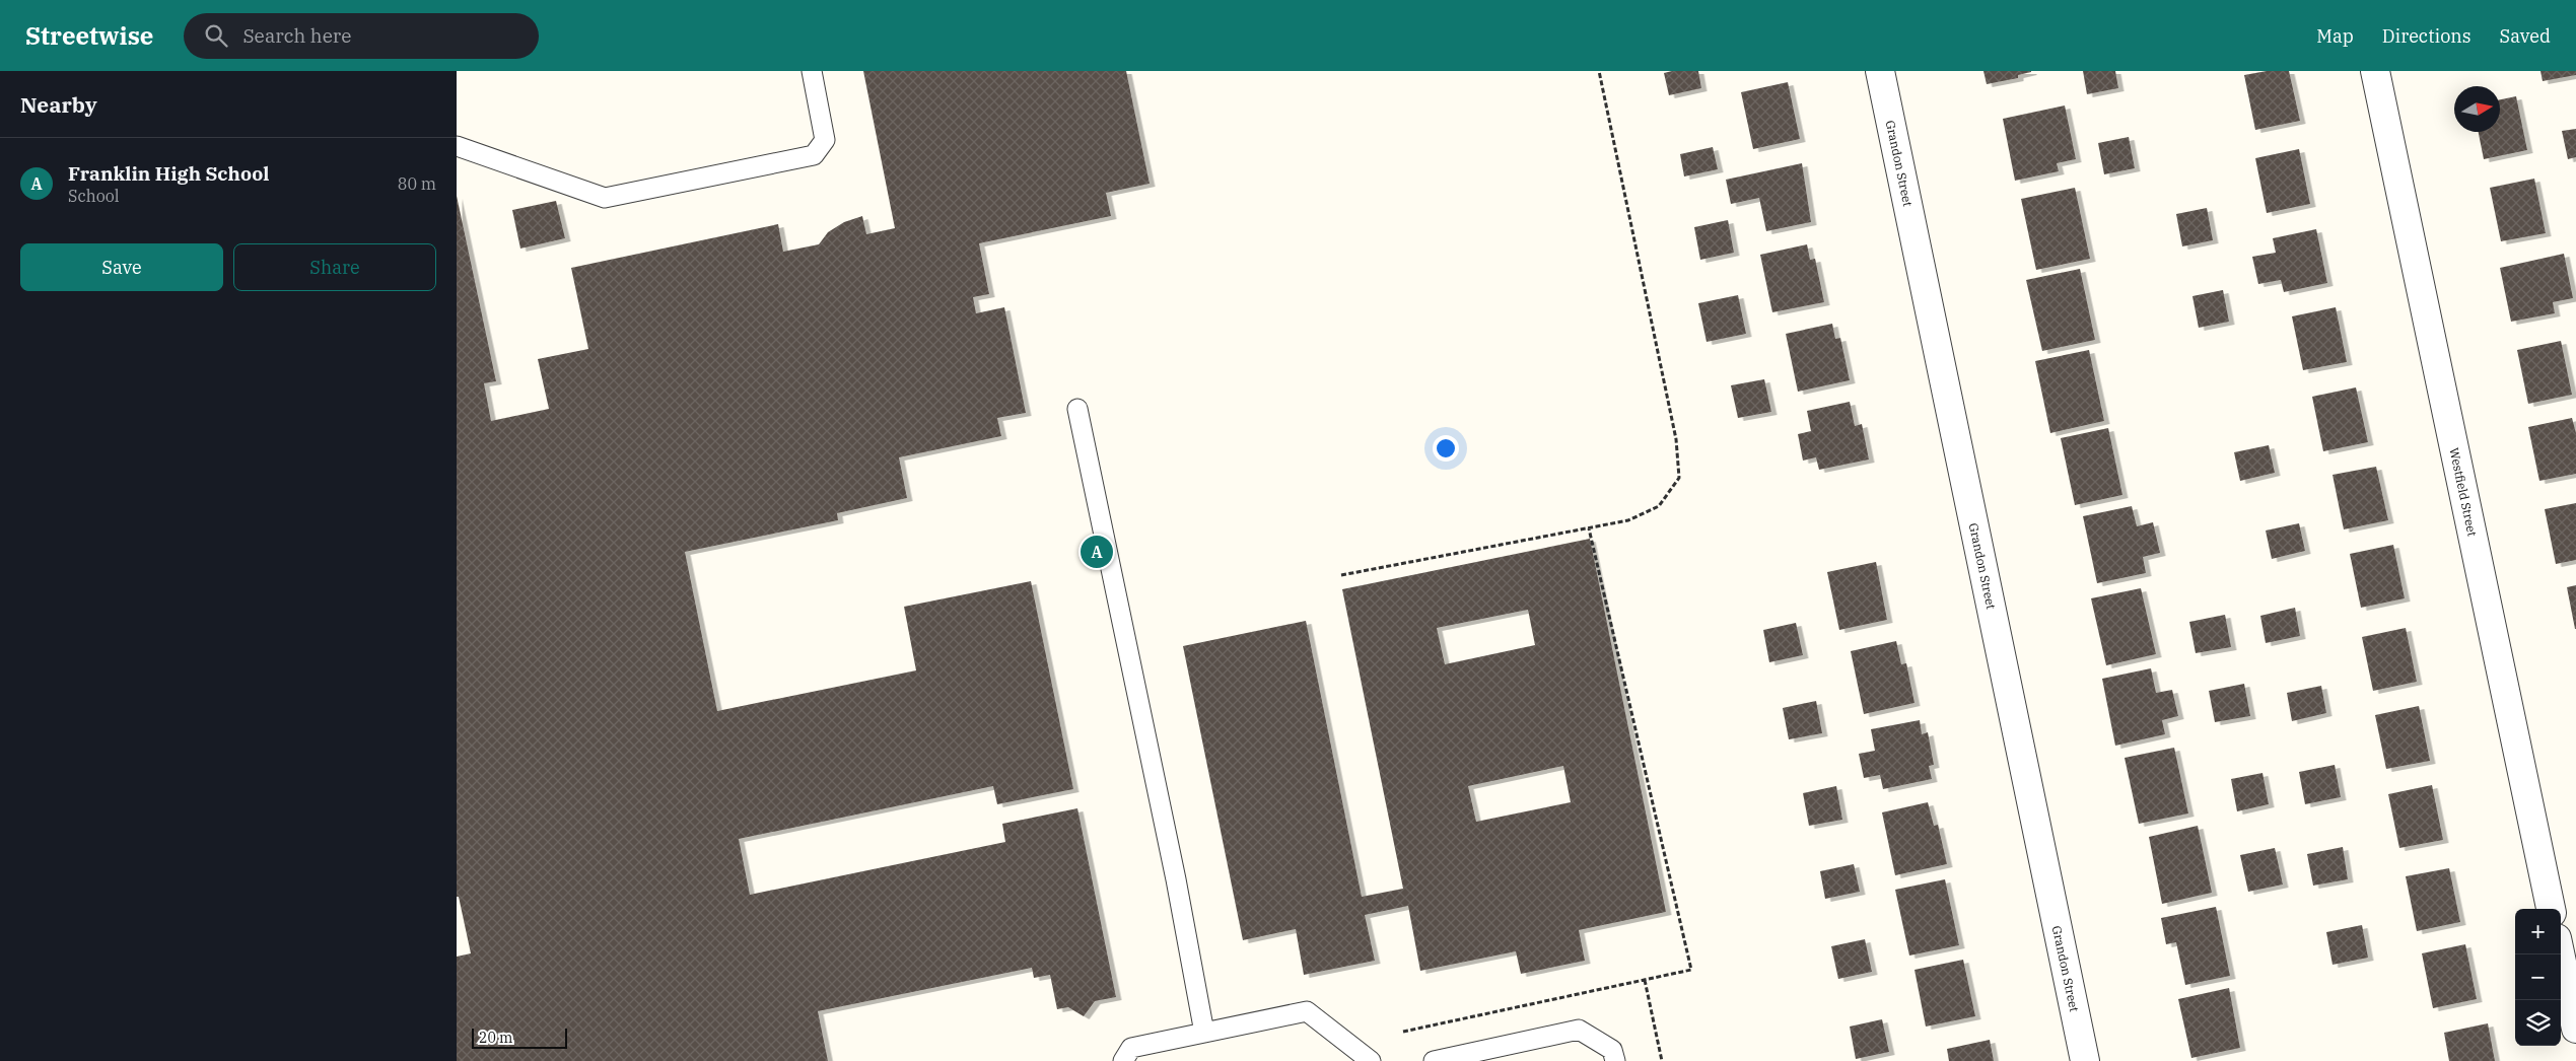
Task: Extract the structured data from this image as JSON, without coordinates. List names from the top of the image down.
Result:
{
  "streets": {
    "street": ["Grandon Street", "Westfield Street"]
  },
  "scale_bar": "20 m",
  "north": "right",
  "page": {
    "header": "Streetwise",
    "search": "Search here",
    "nav": ["Map", "Directions", "Saved"],
    "heading": "Nearby",
    "list": [
      {
        "mark": "A",
        "name": "Franklin High School",
        "note": "School",
        "value": "80 m"
      }
    ],
    "buttons": ["Save", "Share"],
    "pins": "A",
    "map_buttons": ["+", "−"],
    "scale": "20 m"
  }
}
